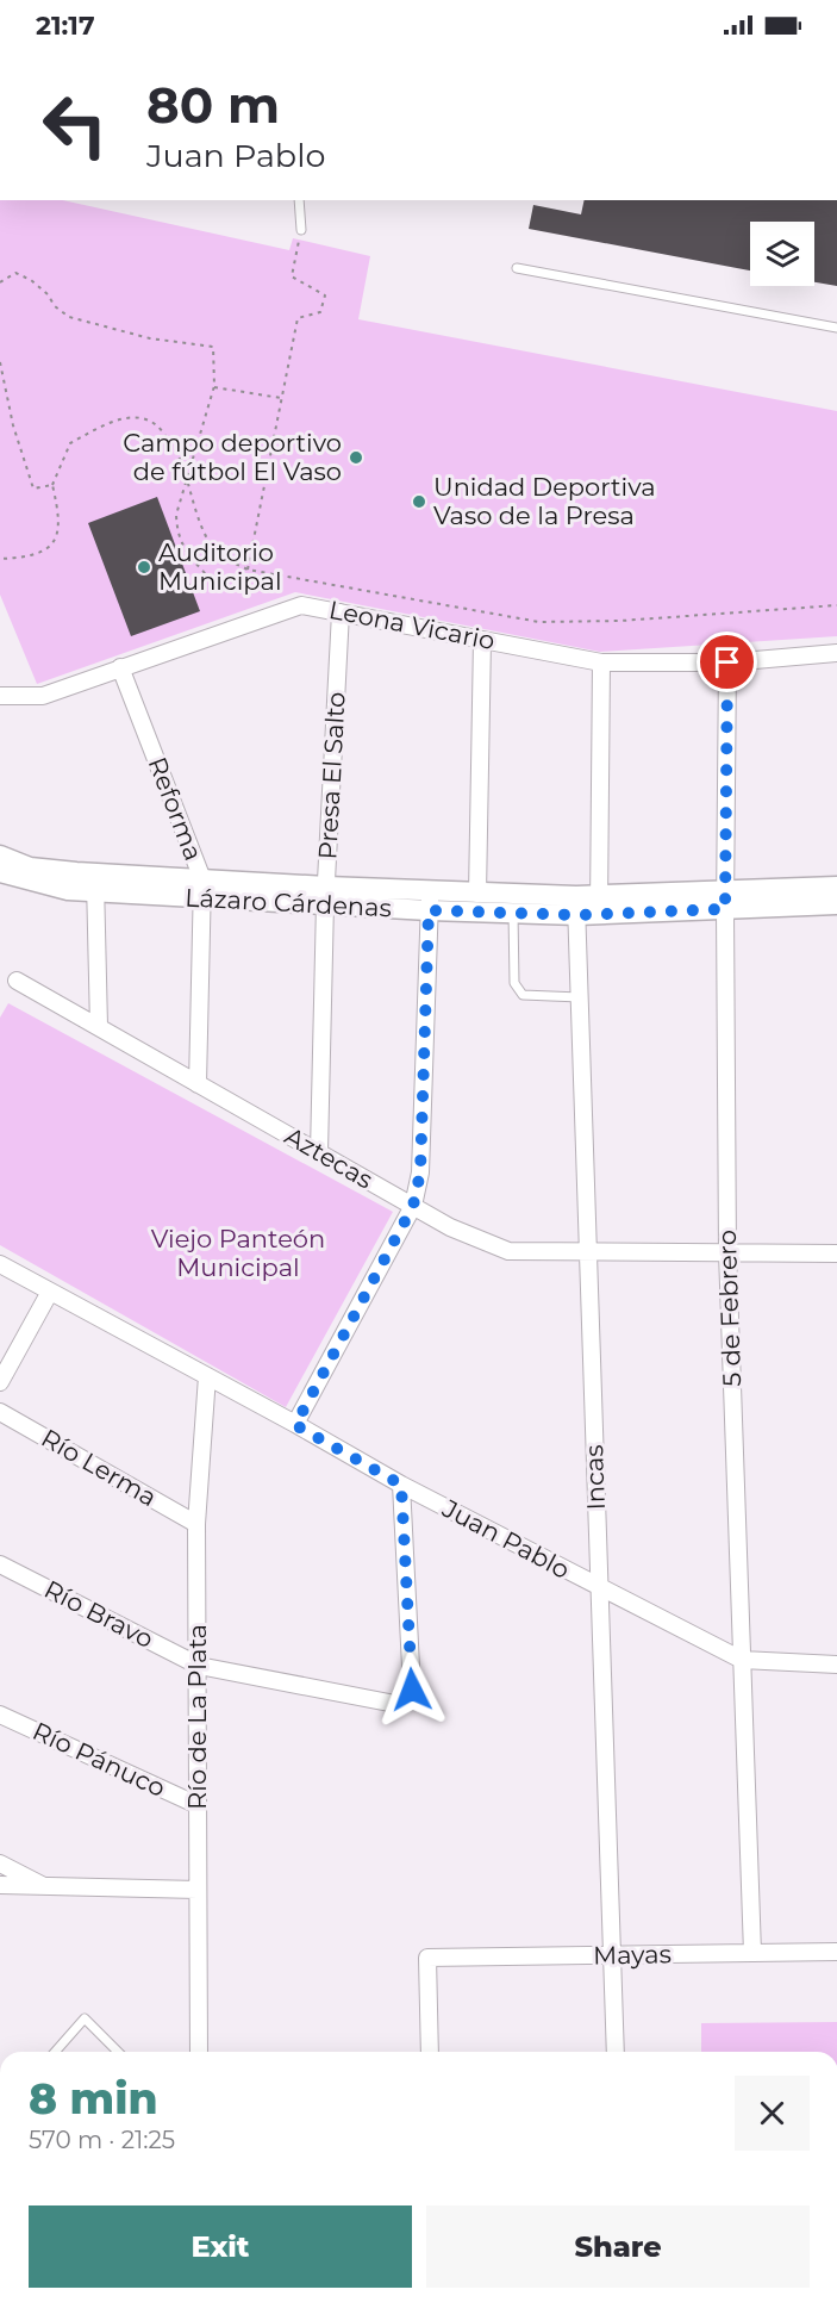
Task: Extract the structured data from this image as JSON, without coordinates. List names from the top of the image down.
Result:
{
  "streets": {
    "street": [
      "Leona Vicario",
      "Presa El Salto",
      "Reforma",
      "Lázaro Cárdenas",
      "Aztecas",
      "5 de Febrero",
      "Río Lerma",
      "Incas",
      "Juan Pablo",
      "Río Bravo",
      "Río de La Plata",
      "Río Pánuco",
      "Mayas"
    ]
  },
  "crossings": [
    ["Leona Vicario", "Presa El Salto"],
    ["Leona Vicario", "Reforma"],
    ["Leona Vicario", "5 de Febrero"],
    ["Presa El Salto", "Lázaro Cárdenas"],
    ["Presa El Salto", "Aztecas"],
    ["Reforma", "Lázaro Cárdenas"],
    ["Reforma", "Aztecas"],
    ["Lázaro Cárdenas", "5 de Febrero"],
    ["Lázaro Cárdenas", "Incas"],
    ["Aztecas", "5 de Febrero"],
    ["Aztecas", "Incas"],
    ["5 de Febrero", "Juan Pablo"],
    ["5 de Febrero", "Mayas"],
    ["Río Lerma", "Río de La Plata"],
    ["Incas", "Juan Pablo"],
    ["Incas", "Mayas"],
    ["Juan Pablo", "Río Bravo"],
    ["Juan Pablo", "Río de La Plata"],
    ["Río Bravo", "Río de La Plata"],
    ["Río de La Plata", "Río Pánuco"]
  ],
  "parks": ["Viejo Panteón Municipal"],
  "places": ["Campo deportivo de fútbol El Vaso", "Unidad Deportiva Vaso de la Presa", "Auditorio Municipal"],
  "page": {
    "status": "21:17",
    "turn": ["80 m", "Juan Pablo"],
    "heading": ["8 min", "570 m · 21:25"],
    "buttons": ["Exit", "Share"]
  }
}
